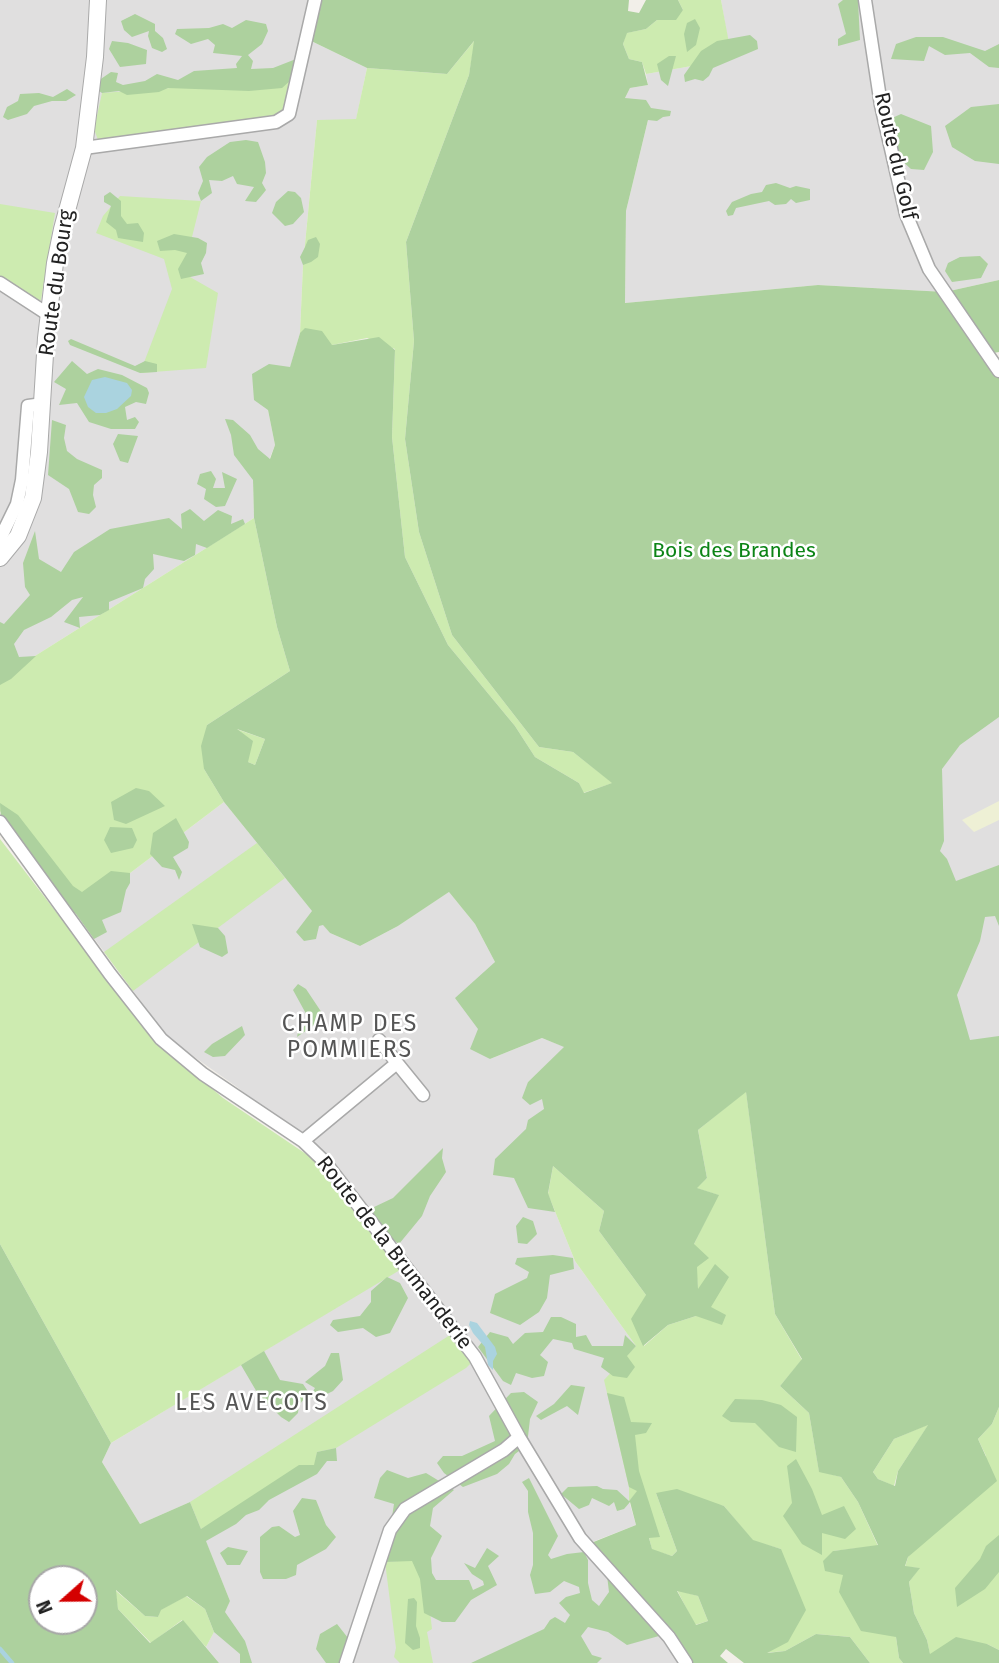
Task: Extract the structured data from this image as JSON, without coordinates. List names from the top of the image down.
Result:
{
  "streets": {
    "street": ["Route du Golf", "Route du Bourg", "Route de la Brumanderie"]
  },
  "districts": ["CHAMP DES POMMIERS", "LES AVECOTS"],
  "parks": ["Bois des Brandes"],
  "north": "left"
}
